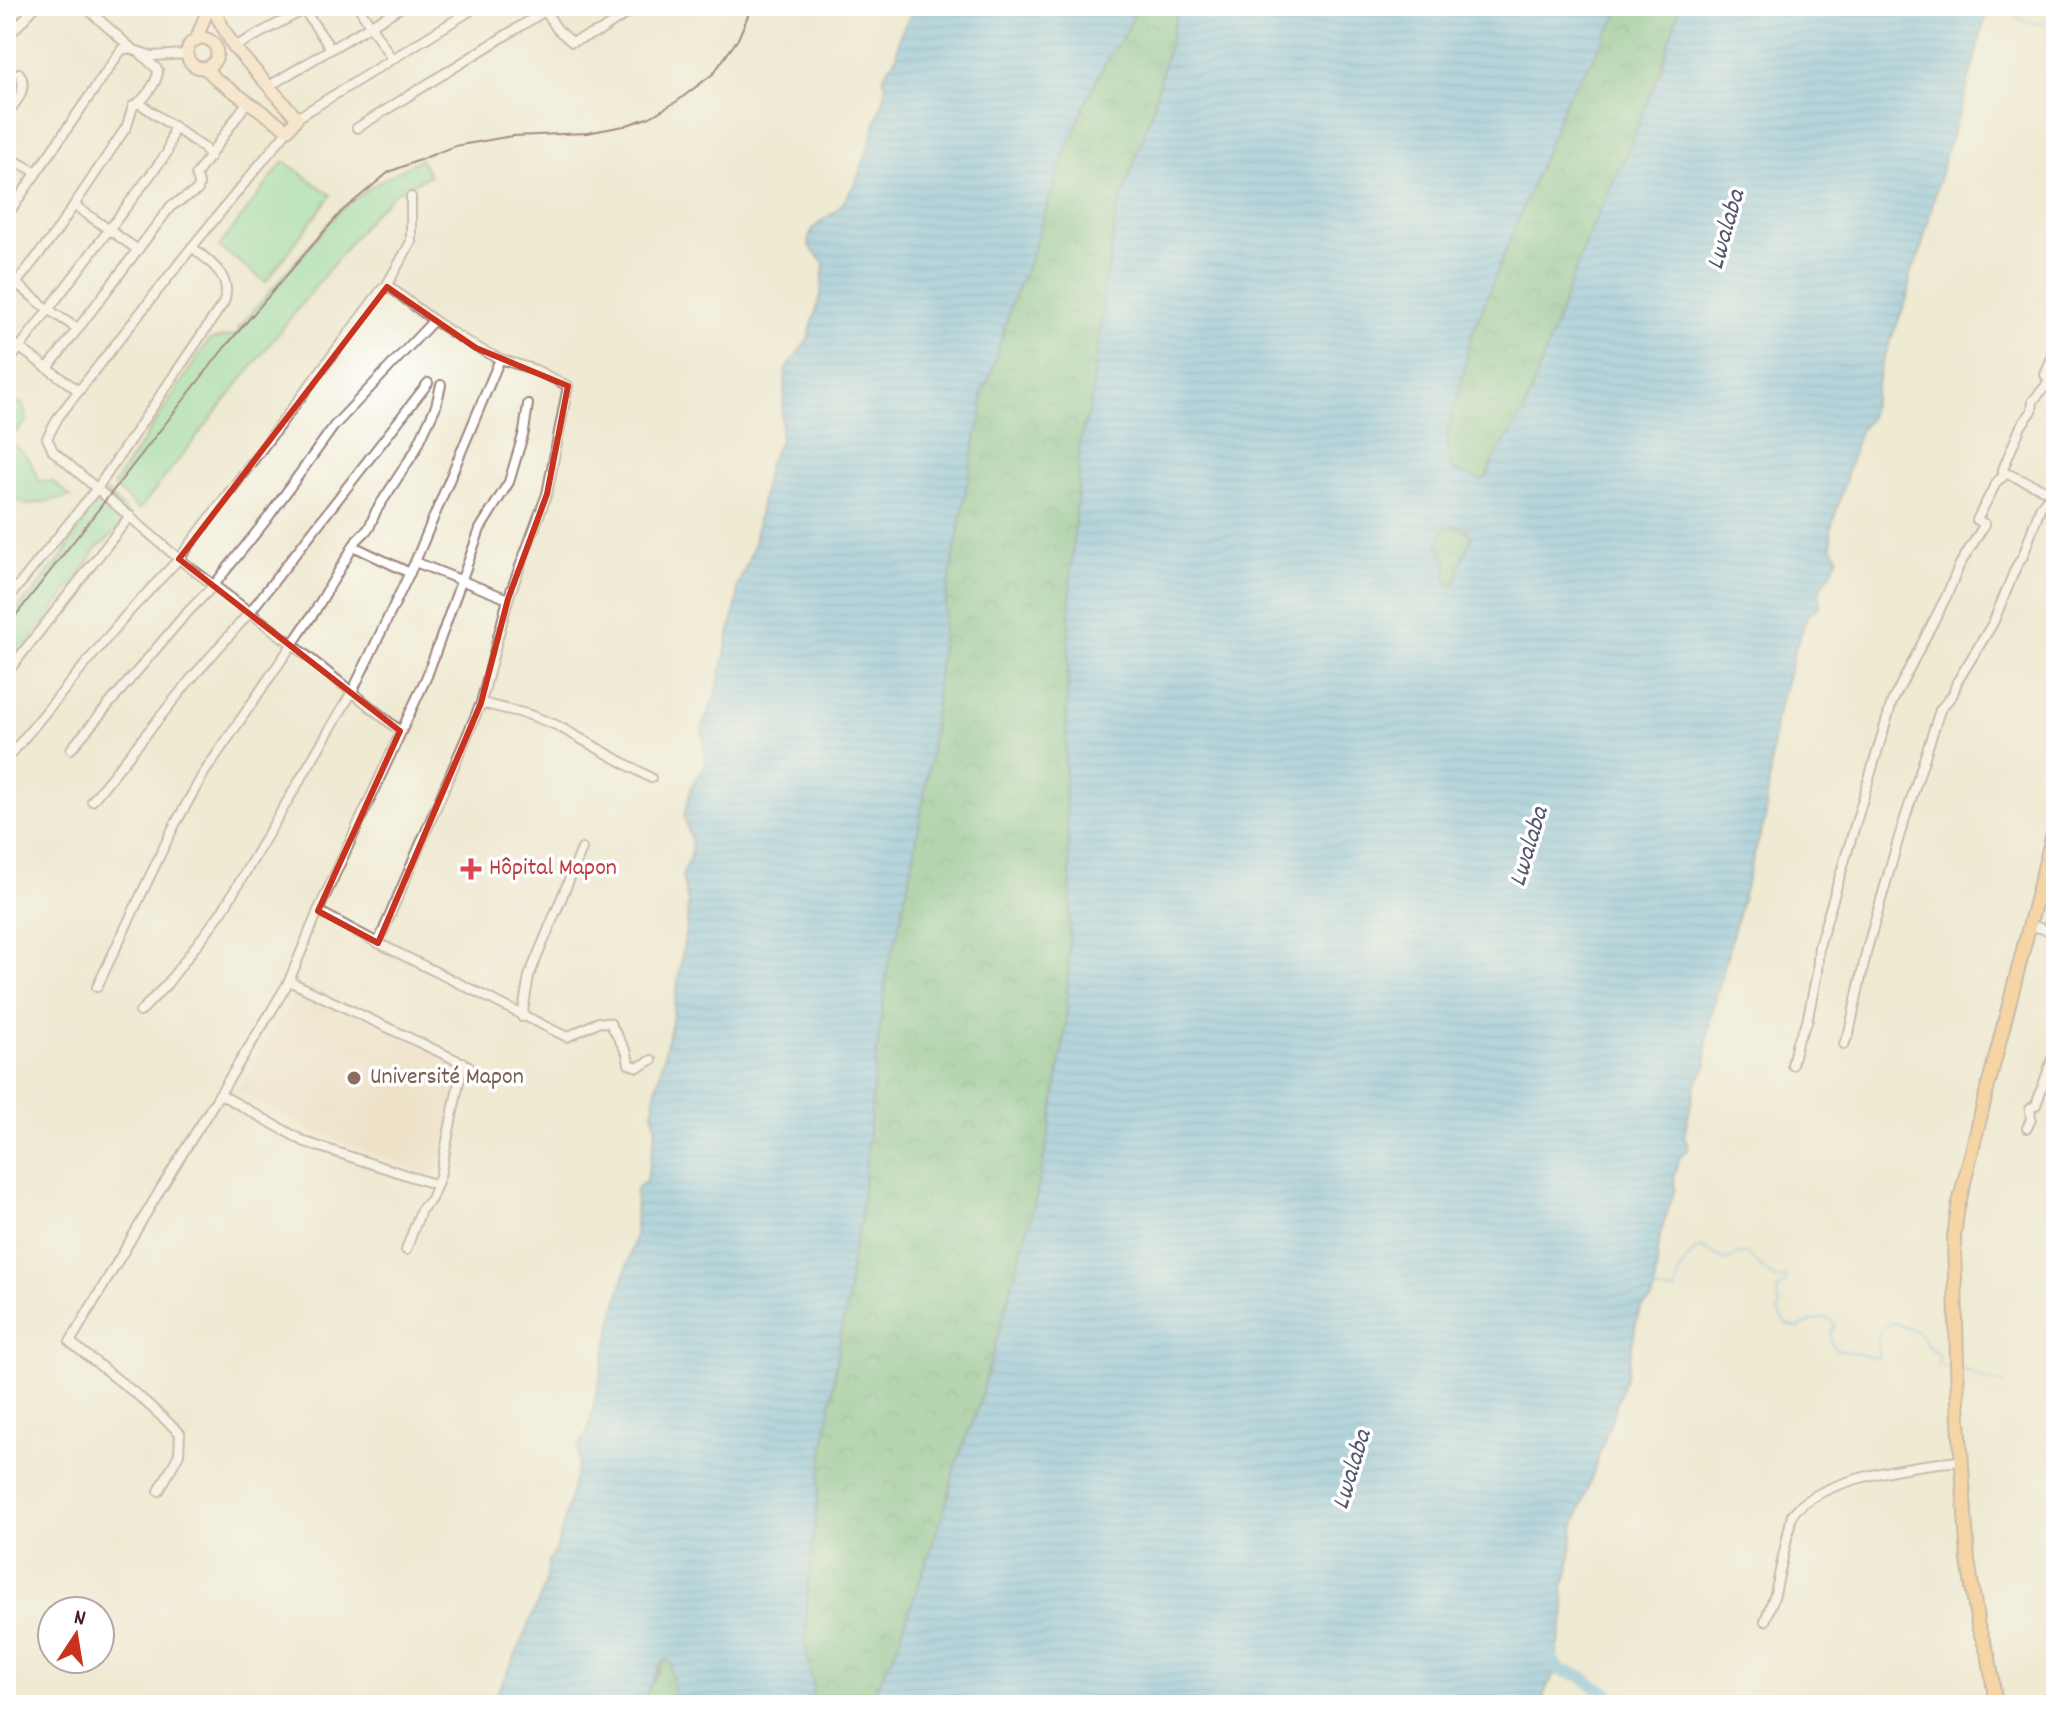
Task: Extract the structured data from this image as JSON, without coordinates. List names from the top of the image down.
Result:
{
  "water": ["Lwalaba"],
  "places": {
    "health": ["Hôpital Mapon"],
    "other": ["Université Mapon"]
  },
  "north": "top"
}
